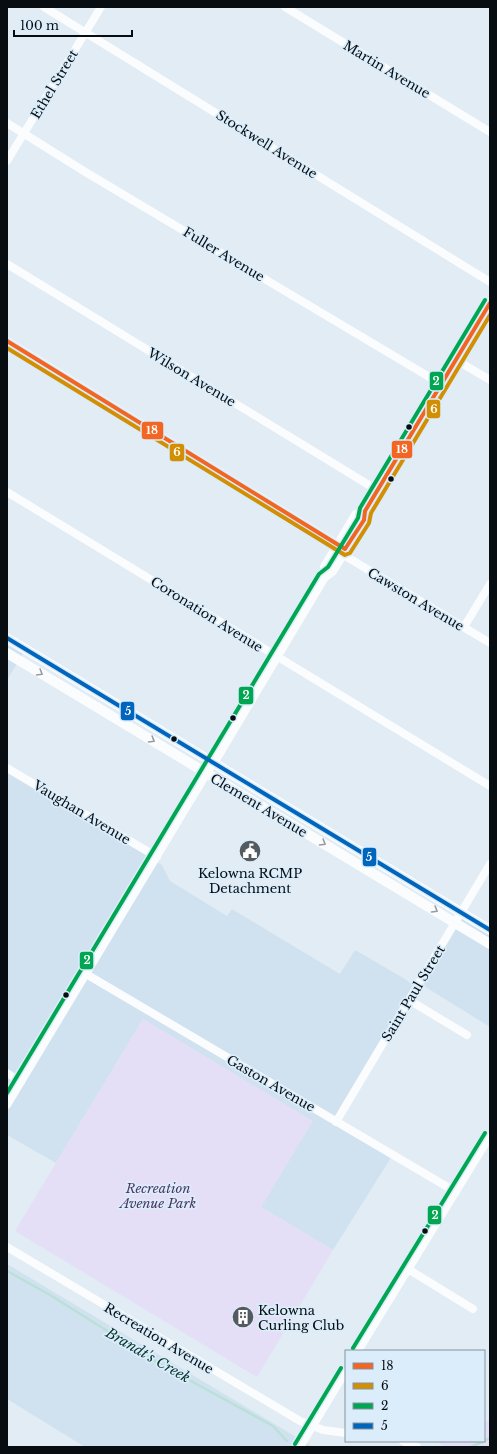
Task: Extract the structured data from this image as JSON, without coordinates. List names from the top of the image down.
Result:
{
  "streets": {
    "main road": ["Clement Avenue"],
    "street": [
      "Martin Avenue",
      "Ethel Street",
      "Stockwell Avenue",
      "Fuller Avenue",
      "Wilson Avenue",
      "Cawston Avenue",
      "Coronation Avenue",
      "Vaughan Avenue",
      "Saint Paul Street",
      "Gaston Avenue",
      "Recreation Avenue"
    ]
  },
  "crossings": [
    ["Ethel Street", "Stockwell Avenue"],
    ["Ethel Street", "Fuller Avenue"],
    ["Clement Avenue", "Saint Paul Street"],
    ["Saint Paul Street", "Gaston Avenue"]
  ],
  "water": ["Brandt's Creek"],
  "parks": ["Recreation Avenue Park"],
  "places": {
    "public building": ["Kelowna RCMP Detachment"],
    "building": ["Kelowna Curling Club"]
  },
  "lines": [
    "transit line 2",
    "transit line 18",
    "transit line 6",
    "transit line 5"
  ],
  "legend": [
    "18",
    "6",
    "2",
    "5"
  ],
  "scale_bar": "100 m"
}
